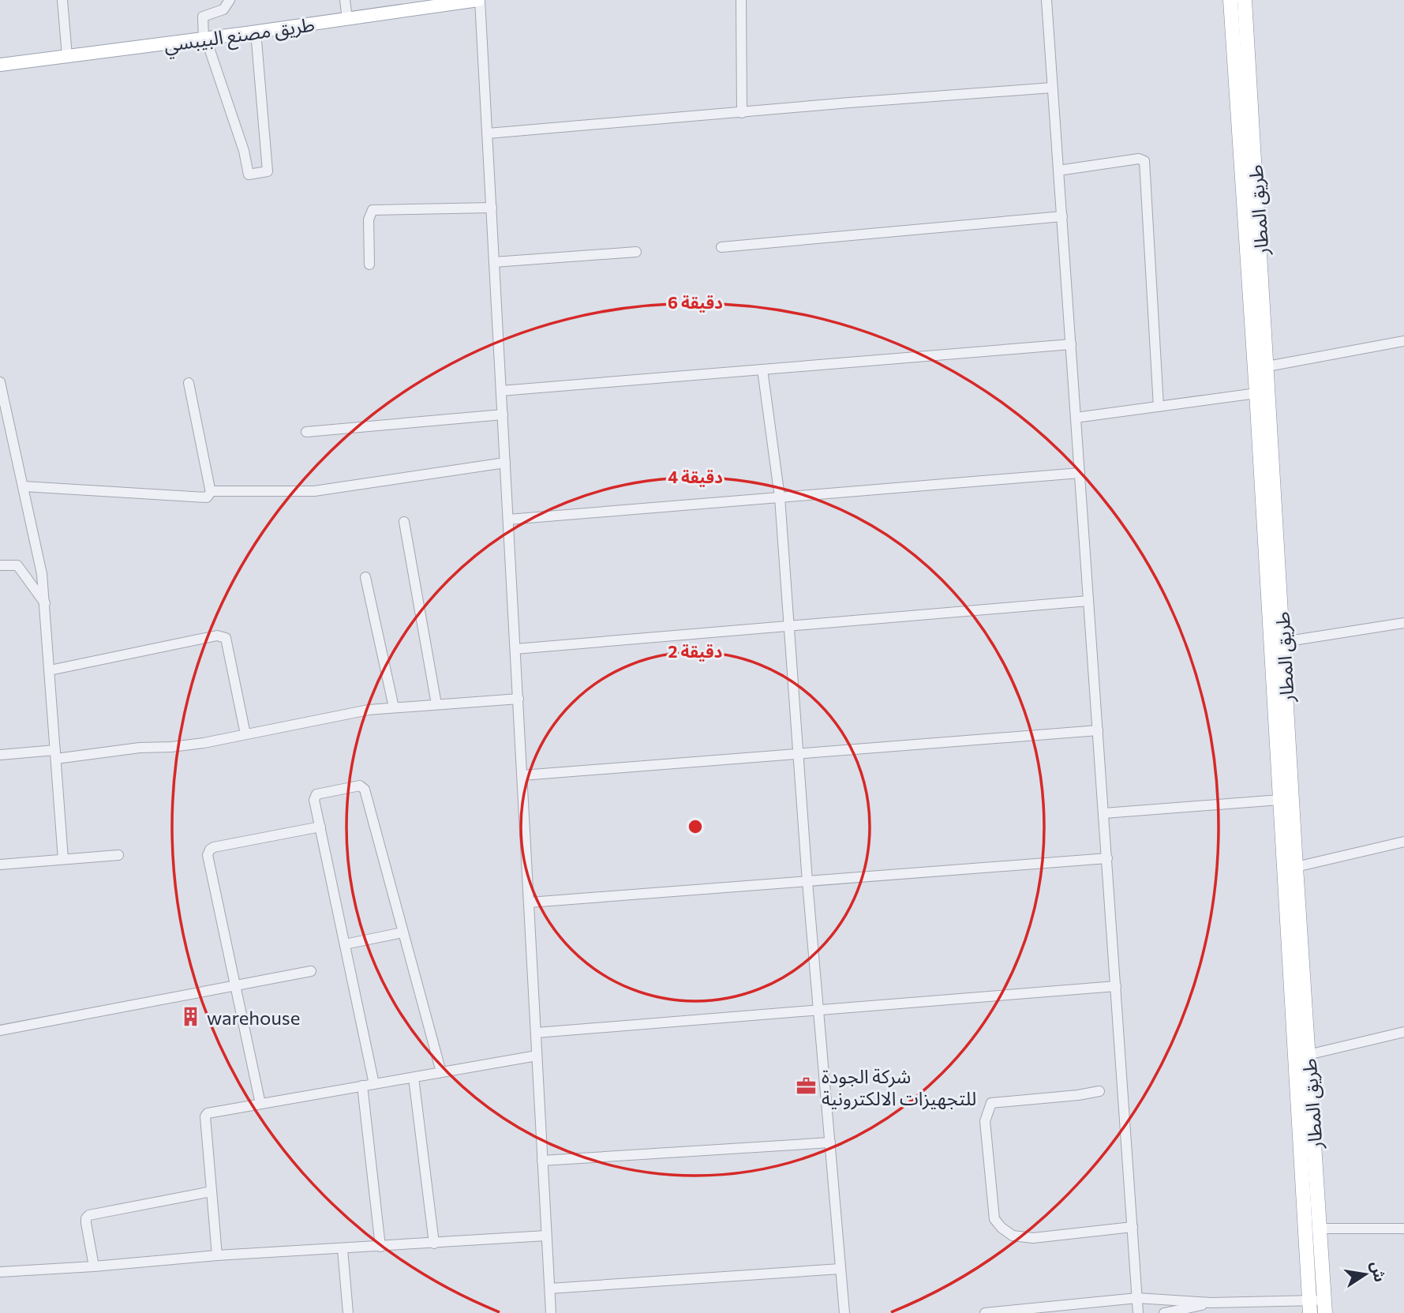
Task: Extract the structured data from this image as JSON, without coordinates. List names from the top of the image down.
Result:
{
  "streets": {
    "highway": ["طريق المطار"],
    "main road": ["طريق مصنع البيبسي"]
  },
  "places": {
    "building": ["warehouse"],
    "office": ["شركة الجودة للتجهيزات الالكترونية"]
  },
  "north": "right",
  "rings": ["6 دقيقة", "4 دقيقة", "2 دقيقة"]
}
